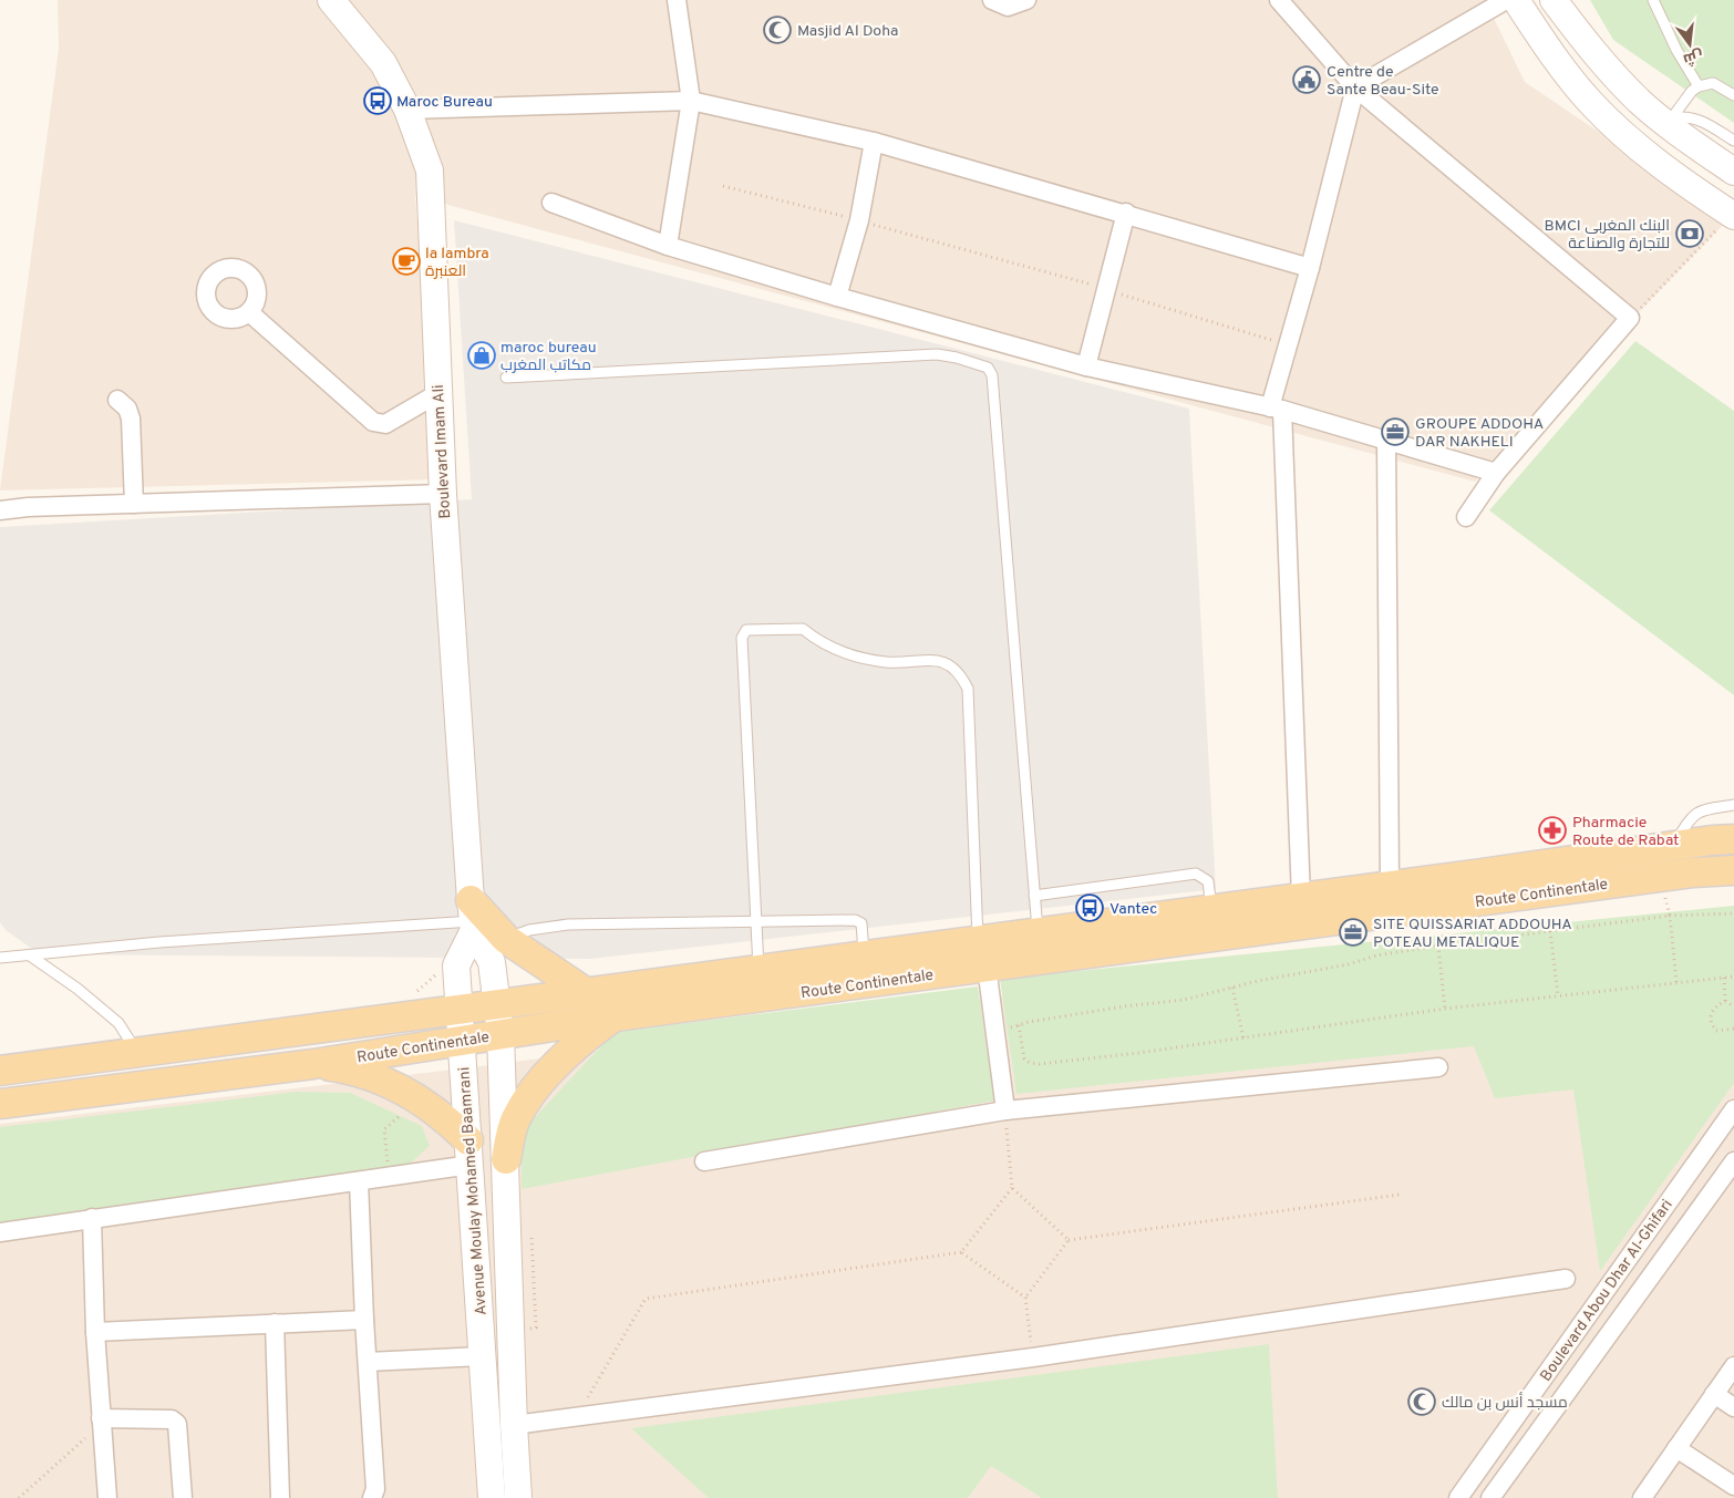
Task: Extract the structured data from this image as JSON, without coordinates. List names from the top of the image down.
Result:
{
  "streets": {
    "main road": ["Route Continentale"],
    "street": ["Boulevard Imam Ali", "Avenue Moulay Mohamed Baamrani", "Boulevard Abou Dhar Al-Ghifari"]
  },
  "crossings": [
    ["Boulevard Imam Ali", "Avenue Moulay Mohamed Baamrani"],
    ["Route Continentale", "Avenue Moulay Mohamed Baamrani"]
  ],
  "places": {
    "mosque": ["Masjid Al Doha", "مسجد أنس بن مالك"],
    "public building": ["Centre de Sante Beau-Site"],
    "bus stop": ["Maroc Bureau", "Vantec"],
    "bank": ["BMCI البنك المغربي للتجارة والصناعة"],
    "cafe": ["la lambra العنبرة"],
    "shop": ["maroc bureau مكاتب المغرب"],
    "office": ["GROUPE ADDOHA DAR NAKHELI", "SITE QUISSARIAT ADDOUHA POTEAU METALIQUE"],
    "pharmacy": ["Pharmacie Route de Rabat"]
  },
  "north": "bottom"
}
